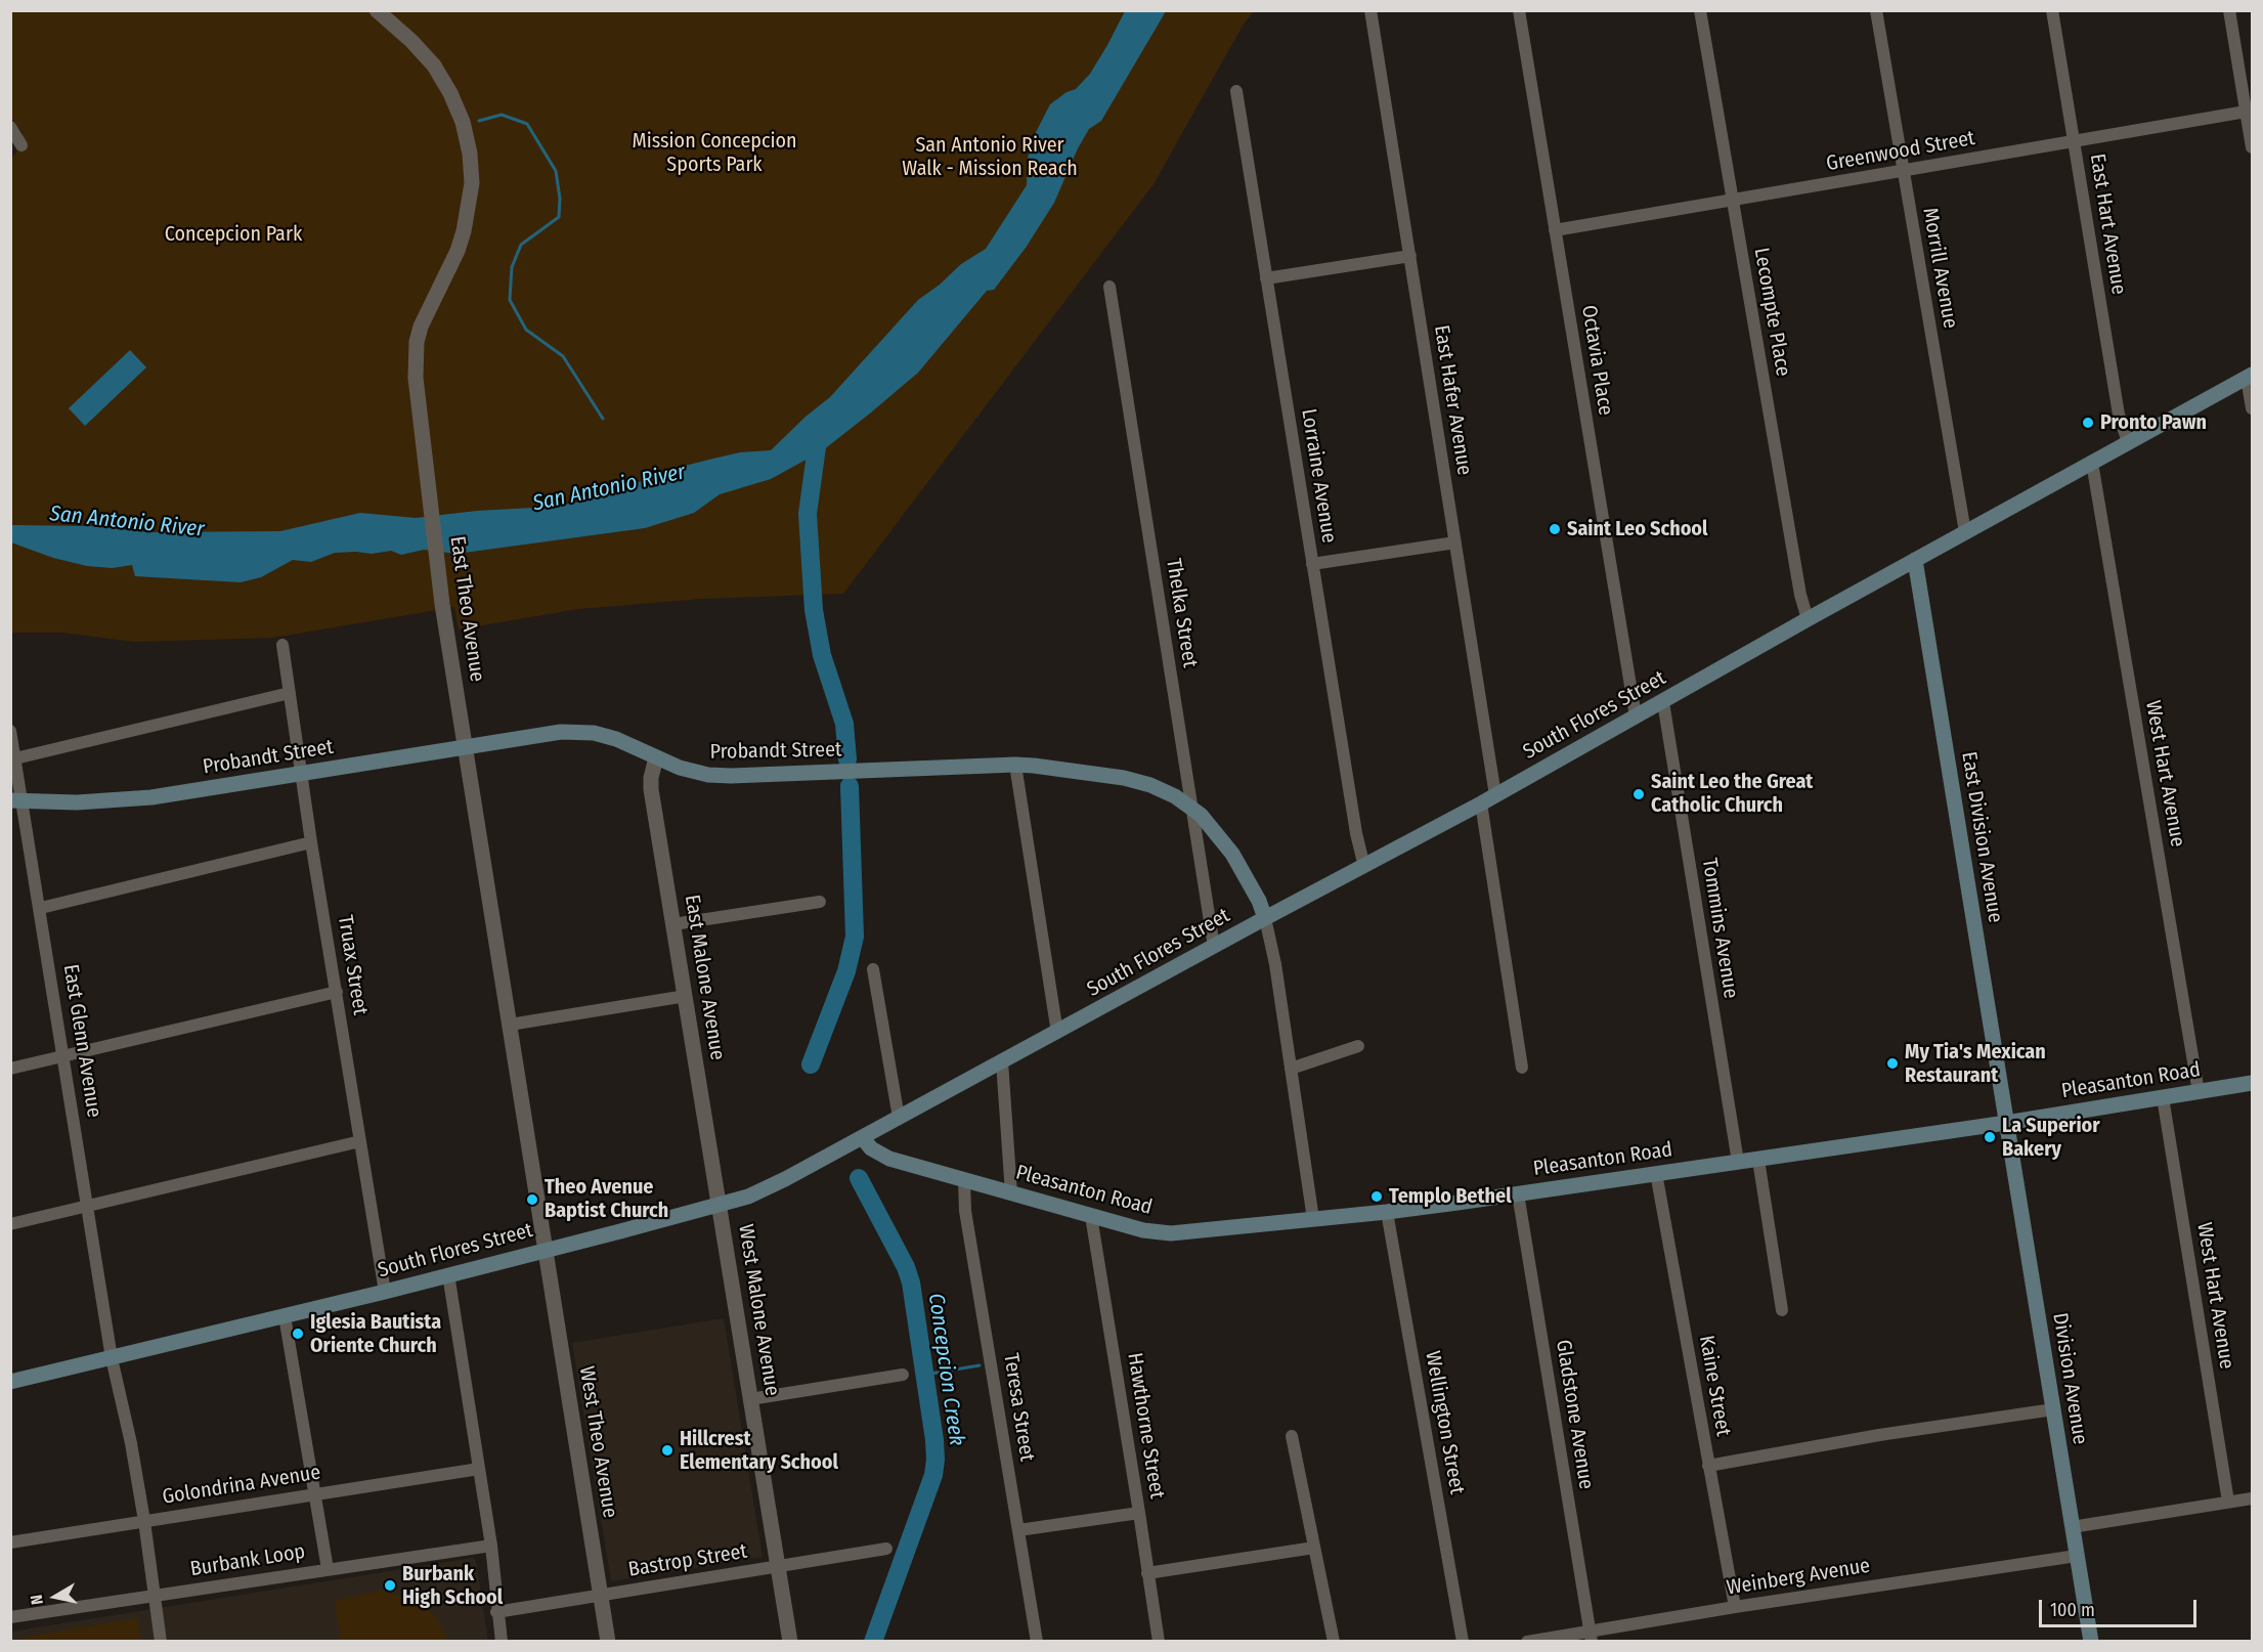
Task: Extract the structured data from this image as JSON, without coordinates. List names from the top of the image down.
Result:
{
  "streets": {
    "main road": [
      "South Flores Street",
      "Probandt Street",
      "East Division Avenue",
      "Pleasanton Road",
      "Division Avenue"
    ],
    "street": [
      "Greenwood Street",
      "East Hart Avenue",
      "Morrill Avenue",
      "Lecompte Place",
      "Octavia Place",
      "East Hafer Avenue",
      "Lorraine Avenue",
      "East Theo Avenue",
      "Thelka Street",
      "West Hart Avenue",
      "Tommins Avenue",
      "Truax Street",
      "East Malone Avenue",
      "East Glenn Avenue",
      "West Malone Avenue",
      "Kaine Street",
      "Teresa Street",
      "Gladstone Avenue",
      "Wellington Street",
      "Hawthorne Street",
      "West Theo Avenue",
      "Golondrina Avenue",
      "Burbank Loop",
      "Bastrop Street",
      "Weinberg Avenue"
    ]
  },
  "crossings": [
    ["Greenwood Street", "East Hart Avenue"],
    ["Greenwood Street", "Morrill Avenue"],
    ["Greenwood Street", "Lecompte Place"],
    ["Greenwood Street", "Octavia Place"],
    ["East Hart Avenue", "South Flores Street"],
    ["Morrill Avenue", "South Flores Street"],
    ["Lecompte Place", "South Flores Street"],
    ["Octavia Place", "South Flores Street"],
    ["East Hafer Avenue", "South Flores Street"],
    ["Lorraine Avenue", "South Flores Street"],
    ["East Theo Avenue", "South Flores Street"],
    ["East Theo Avenue", "Probandt Street"],
    ["East Theo Avenue", "West Theo Avenue"],
    ["Thelka Street", "South Flores Street"],
    ["Thelka Street", "Probandt Street"],
    ["South Flores Street", "Probandt Street"],
    ["South Flores Street", "West Hart Avenue"],
    ["South Flores Street", "East Division Avenue"],
    ["South Flores Street", "Tommins Avenue"],
    ["South Flores Street", "Truax Street"],
    ["South Flores Street", "East Malone Avenue"],
    ["South Flores Street", "East Glenn Avenue"],
    ["South Flores Street", "Pleasanton Road"],
    ["South Flores Street", "West Malone Avenue"],
    ["South Flores Street", "West Theo Avenue"],
    ["Probandt Street", "Truax Street"],
    ["Probandt Street", "East Malone Avenue"],
    ["Probandt Street", "East Glenn Avenue"],
    ["West Hart Avenue", "Pleasanton Road"],
    ["East Division Avenue", "Pleasanton Road"],
    ["East Division Avenue", "Division Avenue"],
    ["Tommins Avenue", "Pleasanton Road"],
    ["East Malone Avenue", "West Malone Avenue"],
    ["East Glenn Avenue", "Golondrina Avenue"],
    ["East Glenn Avenue", "Burbank Loop"],
    ["Pleasanton Road", "Division Avenue"],
    ["Pleasanton Road", "Kaine Street"],
    ["Pleasanton Road", "Teresa Street"],
    ["Pleasanton Road", "Gladstone Avenue"],
    ["Pleasanton Road", "Wellington Street"],
    ["Pleasanton Road", "Hawthorne Street"],
    ["West Malone Avenue", "Bastrop Street"],
    ["Division Avenue", "Weinberg Avenue"],
    ["Kaine Street", "Weinberg Avenue"],
    ["Gladstone Avenue", "Weinberg Avenue"],
    ["West Theo Avenue", "Bastrop Street"]
  ],
  "water": ["San Antonio River", "Concepcion Creek"],
  "parks": ["Mission Concepcion Sports Park", "San Antonio River Walk - Mission Reach", "Concepcion Park"],
  "places": [
    "Pronto Pawn",
    "Saint Leo School",
    "Saint Leo the Great Catholic Church",
    "My Tia's Mexican Restaurant",
    "La Superior Bakery",
    "Templo Bethel",
    "Theo Avenue Baptist Church",
    "Iglesia Bautista Oriente Church",
    "Hillcrest Elementary School",
    "Burbank High School"
  ],
  "scale_bar": "100 m",
  "north": "left"
}
